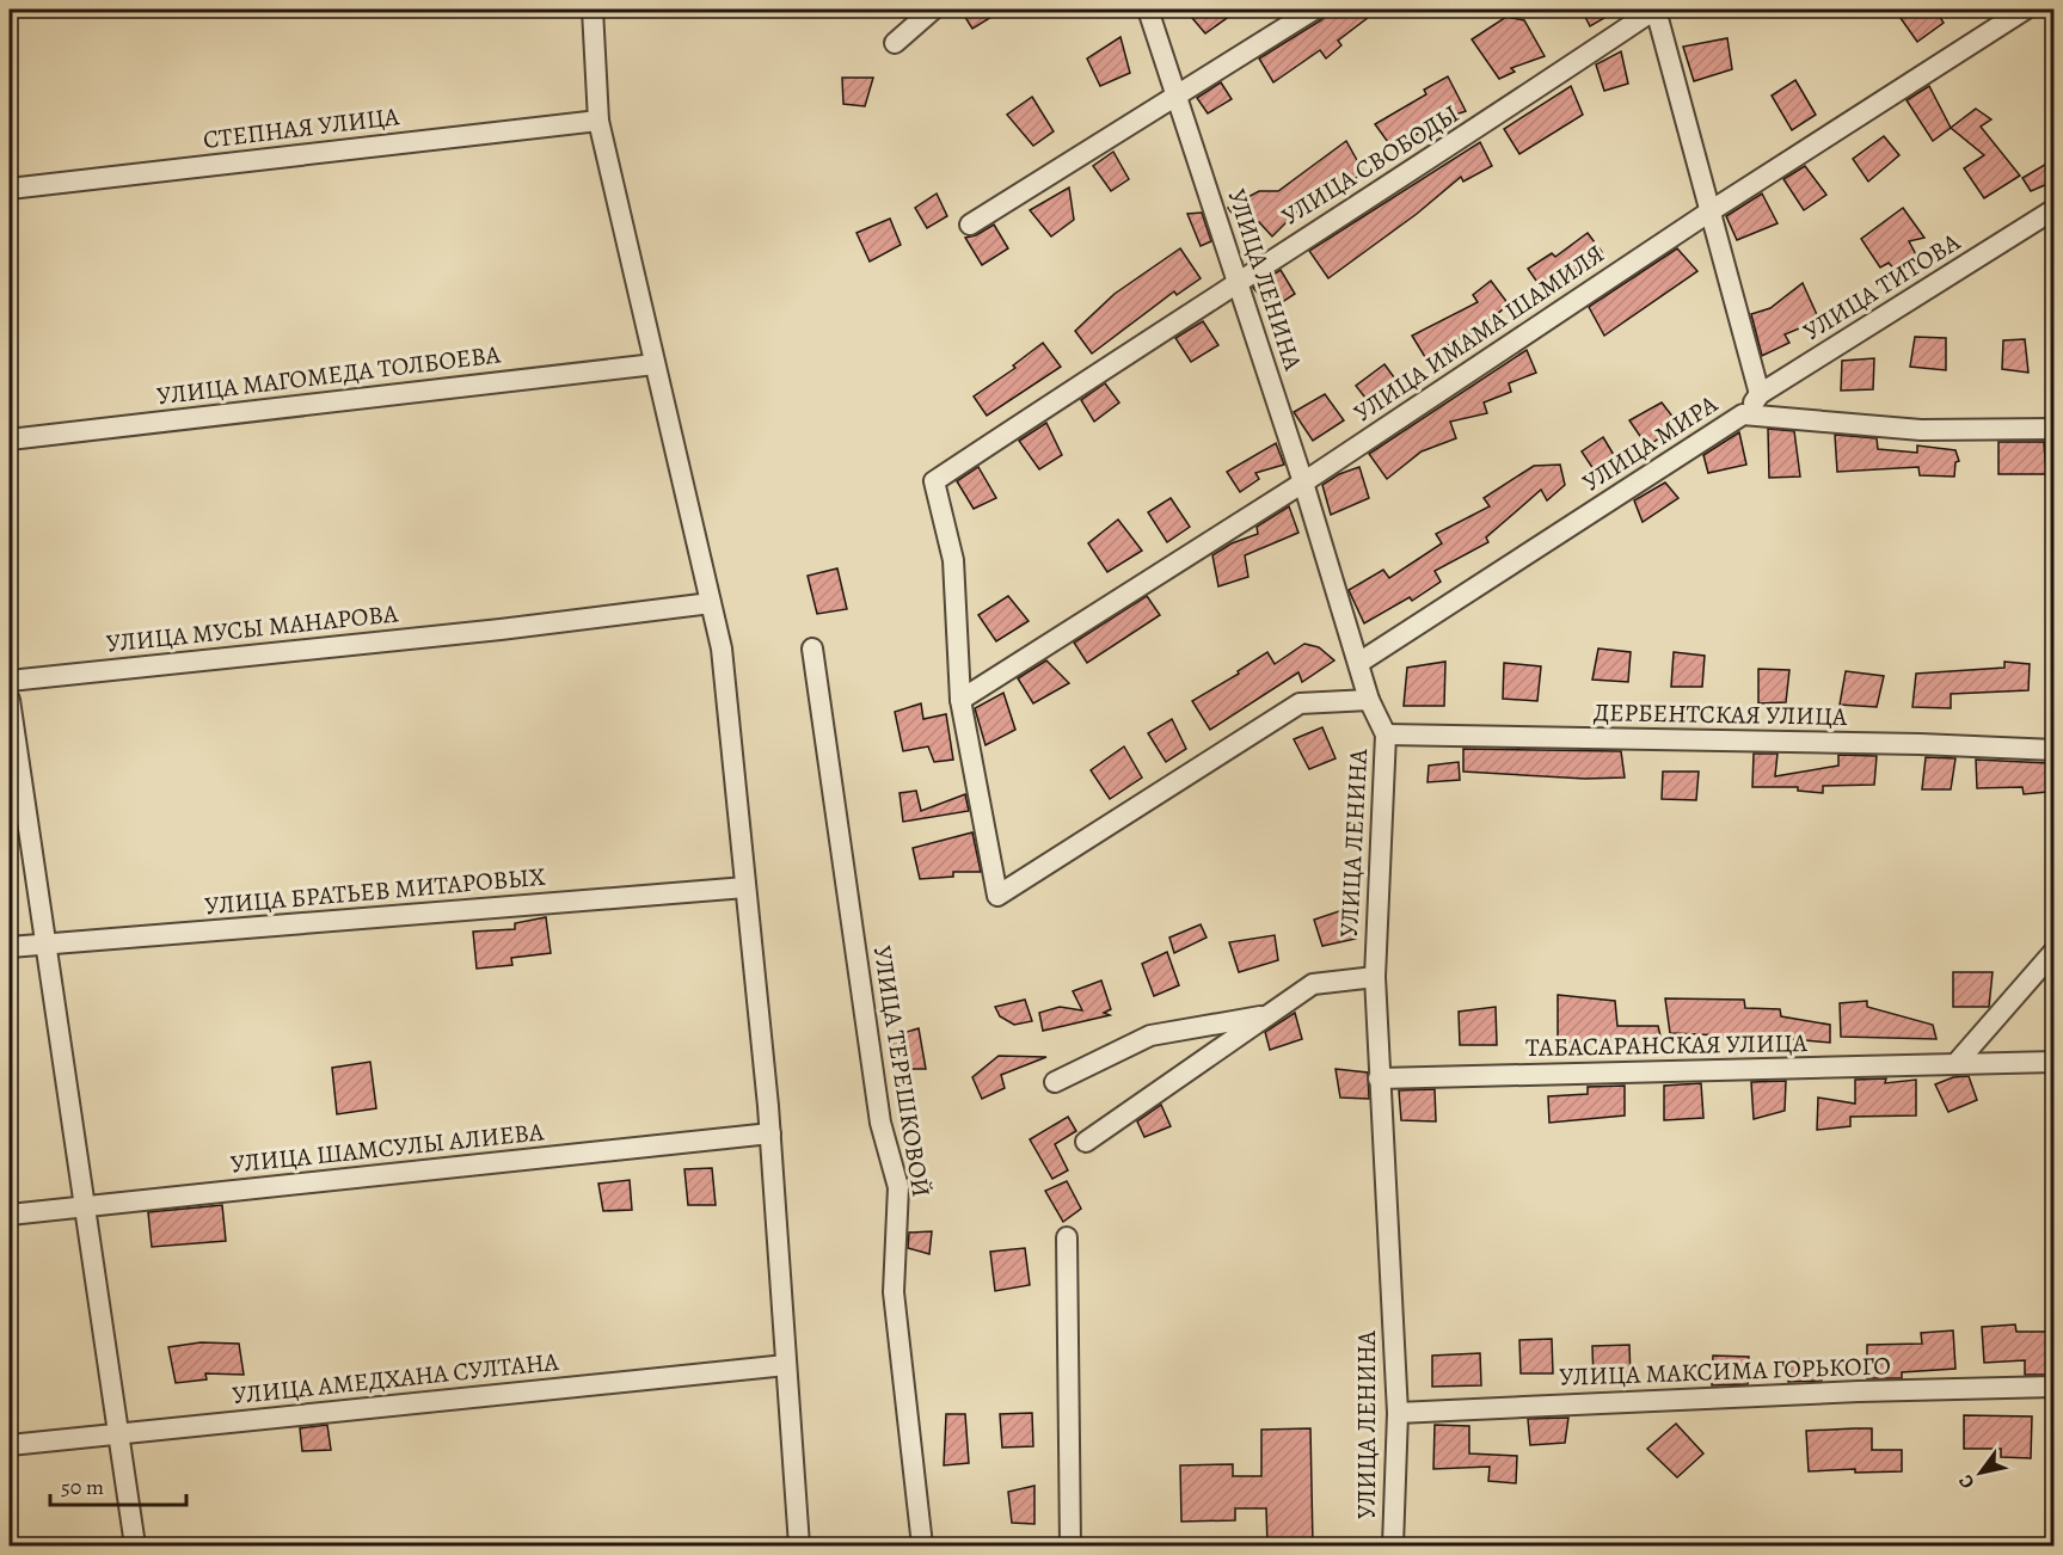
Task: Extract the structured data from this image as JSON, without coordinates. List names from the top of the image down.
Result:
{
  "streets": {
    "street": [
      "СТЕПНАЯ УЛИЦА",
      "УЛИЦА СВОБОДЫ",
      "УЛИЦА ЛЕНИНА",
      "УЛИЦА ТИТОВА",
      "УЛИЦА ИМАМА ШАМИЛЯ",
      "УЛИЦА МАГОМЕДА ТОЛБОЕВА",
      "УЛИЦА МИРА",
      "УЛИЦА МУСЫ МАНАРОВА",
      "ДЕРБЕНТСКАЯ УЛИЦА",
      "УЛИЦА БРАТЬЕВ МИТАРОВЫХ",
      "ТАБАСАРАНСКАЯ УЛИЦА",
      "УЛИЦА ТЕРЕШКОВОЙ",
      "УЛИЦА ШАМСУЛЫ АЛИЕВА",
      "УЛИЦА МАКСИМА ГОРЬКОГО",
      "УЛИЦА АМЕДХАНА СУЛТАНА"
    ]
  },
  "crossings": [
    ["УЛИЦА СВОБОДЫ", "УЛИЦА ЛЕНИНА"],
    ["УЛИЦА СВОБОДЫ", "УЛИЦА ИМАМА ШАМИЛЯ"],
    ["УЛИЦА ЛЕНИНА", "УЛИЦА ИМАМА ШАМИЛЯ"],
    ["УЛИЦА ЛЕНИНА", "УЛИЦА МИРА"],
    ["УЛИЦА ЛЕНИНА", "ДЕРБЕНТСКАЯ УЛИЦА"],
    ["УЛИЦА ЛЕНИНА", "ТАБАСАРАНСКАЯ УЛИЦА"],
    ["УЛИЦА ЛЕНИНА", "УЛИЦА МАКСИМА ГОРЬКОГО"],
    ["УЛИЦА ТИТОВА", "УЛИЦА МИРА"]
  ],
  "scale_bar": "50 m",
  "north": "bottom left"
}
